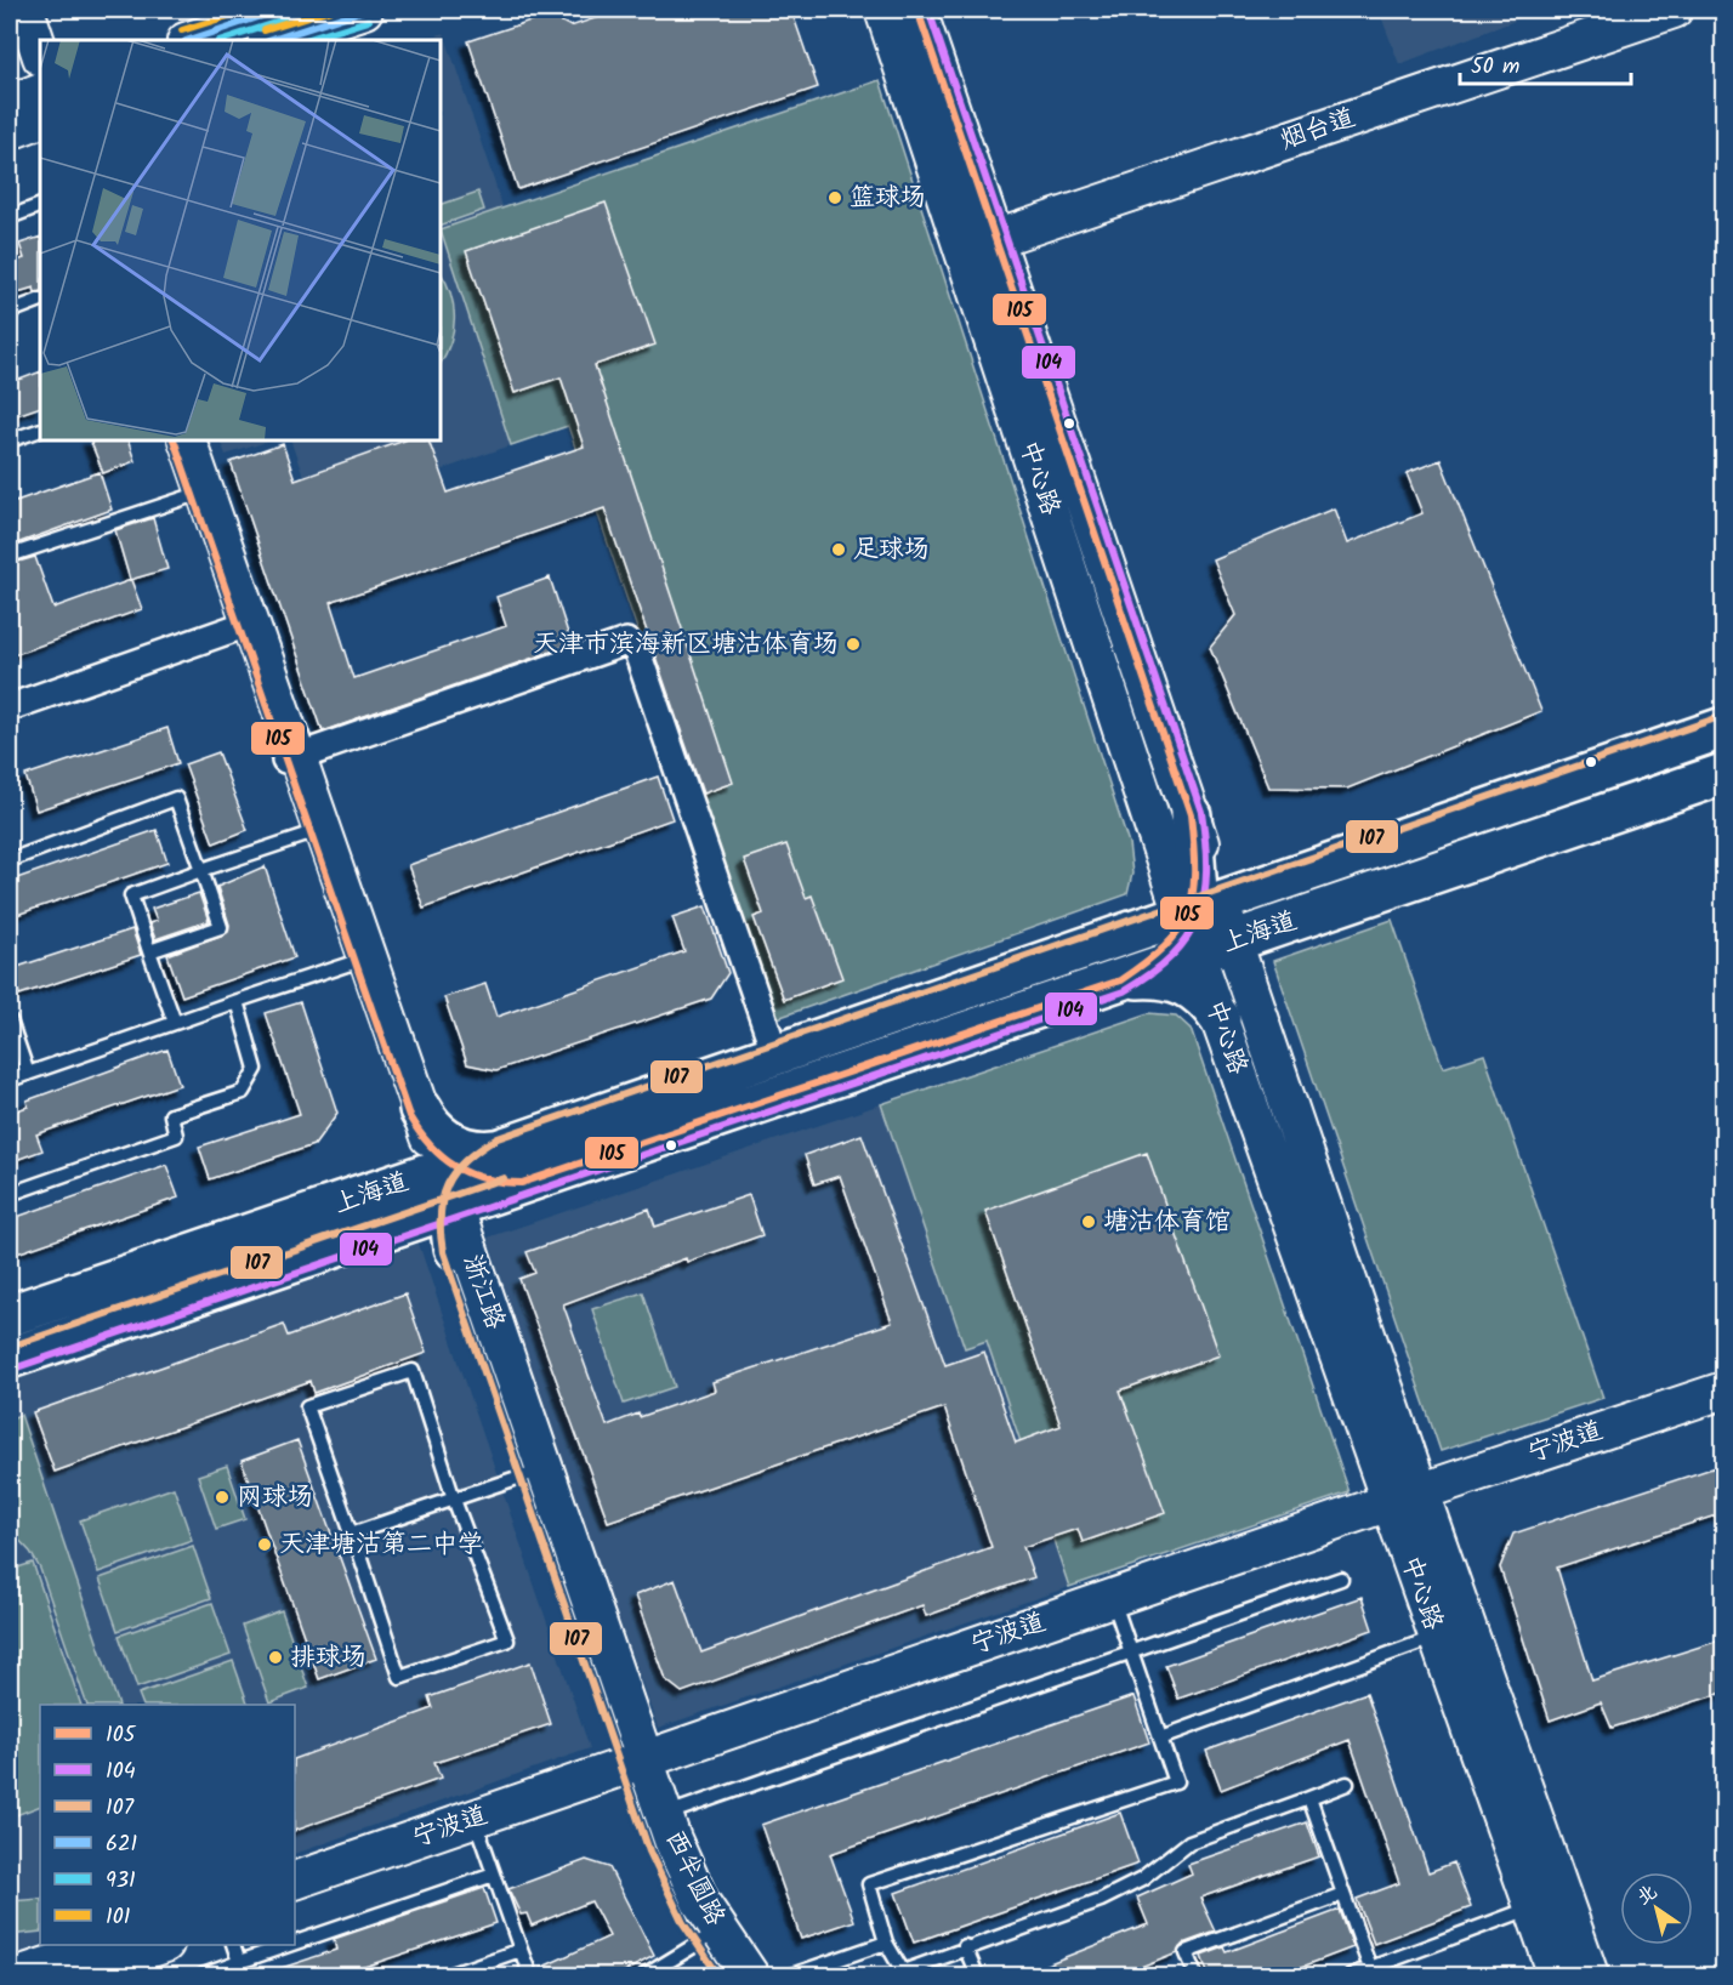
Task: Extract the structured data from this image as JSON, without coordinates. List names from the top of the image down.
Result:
{
  "streets": {
    "main road": ["上海道"],
    "street": [
      "烟台道",
      "中心路",
      "浙江路",
      "宁波道",
      "西半圆路"
    ]
  },
  "crossings": [
    ["烟台道", "中心路"],
    ["中心路", "上海道"],
    ["中心路", "宁波道"],
    ["上海道", "浙江路"],
    ["浙江路", "宁波道"],
    ["浙江路", "西半圆路"],
    ["宁波道", "西半圆路"]
  ],
  "places": [
    "篮球场",
    "足球场",
    "天津市滨海新区塘沽体育场",
    "塘沽体育馆",
    "网球场",
    "天津塘沽第二中学",
    "排球场"
  ],
  "lines": [
    "transit line 105",
    "transit line 104",
    "transit line 621",
    "transit line 101",
    "transit line 931",
    "transit line 107"
  ],
  "legend": [
    "105",
    "104",
    "107",
    "621",
    "931",
    "101"
  ],
  "scale_bar": "50 m",
  "north": "top left"
}
